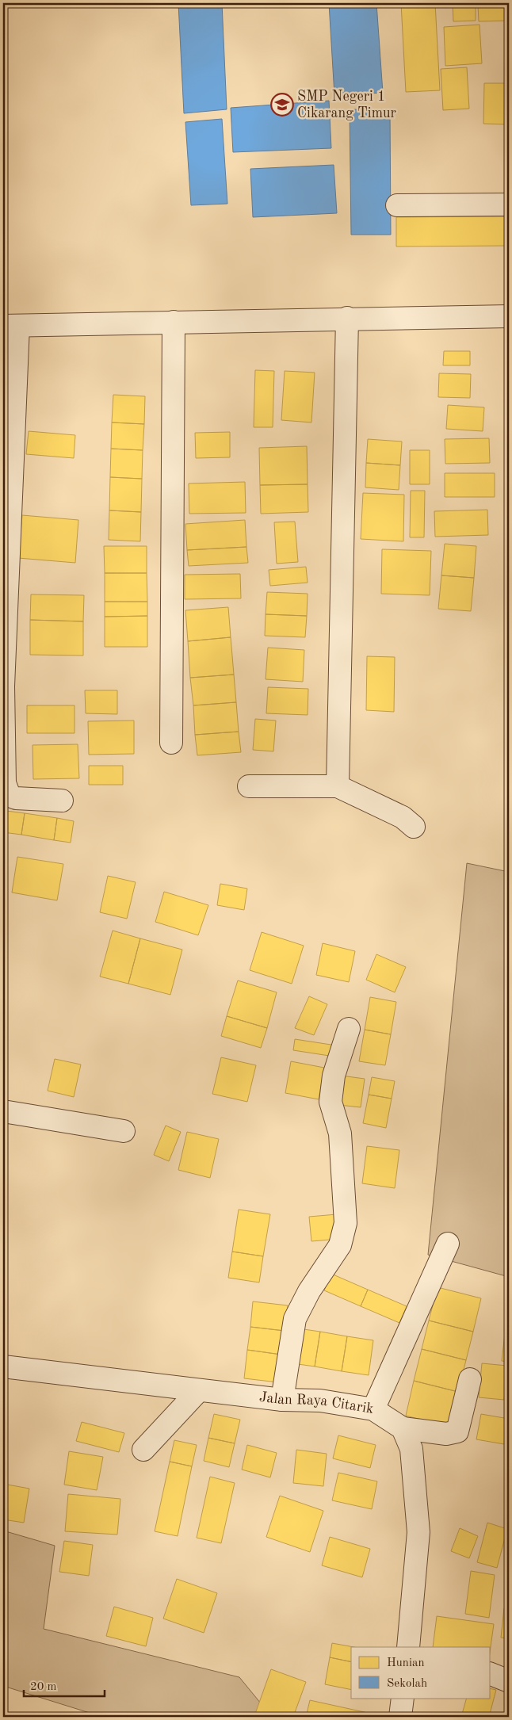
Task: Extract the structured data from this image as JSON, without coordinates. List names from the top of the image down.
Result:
{
  "streets": {
    "street": ["Jalan Raya Citarik"]
  },
  "places": {
    "school or university": ["SMP Negeri 1 Cikarang Timur"]
  },
  "legend": ["Hunian", "Sekolah"],
  "scale_bar": "20 m"
}
